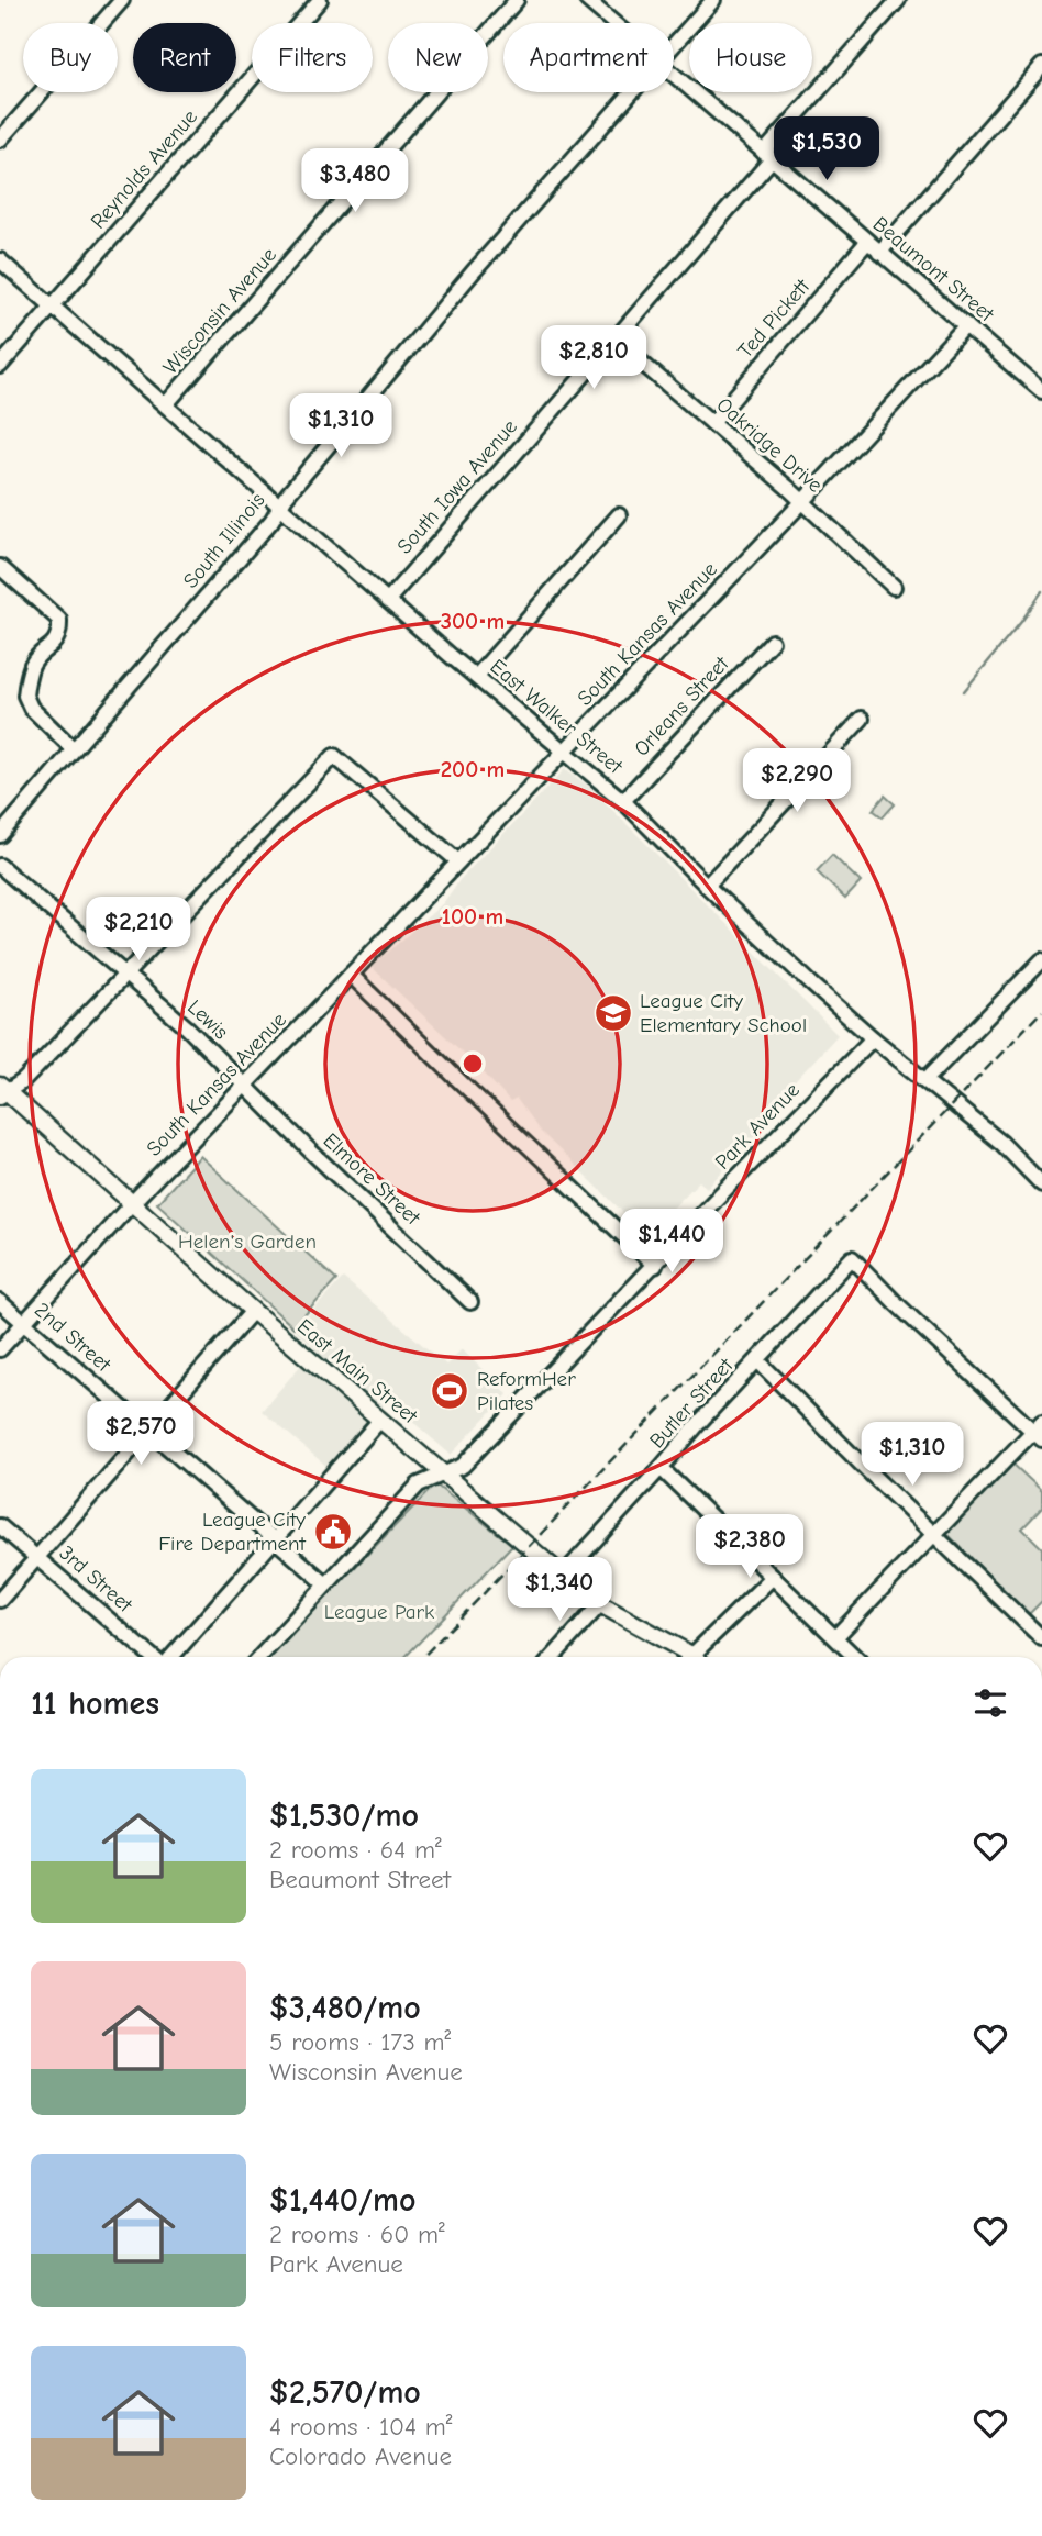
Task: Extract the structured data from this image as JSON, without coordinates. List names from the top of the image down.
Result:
{
  "streets": {
    "main road": ["East Main Street"],
    "street": [
      "Reynolds Avenue",
      "Beaumont Street",
      "Wisconsin Avenue",
      "Ted Pickett",
      "Oakridge Drive",
      "South Iowa Avenue",
      "South Illinois",
      "South Kansas Avenue",
      "Orleans Street",
      "East Walker Street",
      "Lewis",
      "Park Avenue",
      "Elmore Street",
      "2nd Street",
      "Butler Street",
      "3rd Street"
    ]
  },
  "crossings": [
    ["Reynolds Avenue", "East Walker Street"],
    ["Beaumont Street", "Ted Pickett"],
    ["Beaumont Street", "South Iowa Avenue"],
    ["Beaumont Street", "South Kansas Avenue"],
    ["Wisconsin Avenue", "East Walker Street"],
    ["Ted Pickett", "Oakridge Drive"],
    ["Oakridge Drive", "South Iowa Avenue"],
    ["Oakridge Drive", "South Kansas Avenue"],
    ["South Iowa Avenue", "East Walker Street"],
    ["South Illinois", "East Walker Street"],
    ["South Kansas Avenue", "East Walker Street"],
    ["South Kansas Avenue", "Lewis"],
    ["South Kansas Avenue", "Elmore Street"],
    ["South Kansas Avenue", "2nd Street"],
    ["South Kansas Avenue", "East Main Street"],
    ["Orleans Street", "East Walker Street"],
    ["East Walker Street", "Park Avenue"],
    ["Lewis", "Elmore Street"],
    ["Park Avenue", "2nd Street"],
    ["Park Avenue", "East Main Street"],
    ["East Main Street", "Butler Street"]
  ],
  "parks": ["Helen's Garden", "League Park"],
  "places": {
    "school or university": ["League City Elementary School"],
    "sports": ["ReformHer Pilates"],
    "public building": ["League City Fire Department"]
  },
  "page": {
    "chip": [
      "Buy",
      "Rent",
      "Filters",
      "New",
      "Apartment",
      "House"
    ],
    "price": [
      "$1,530",
      "$3,480",
      "$2,810",
      "$1,310",
      "$2,290",
      "$2,210",
      "$1,440",
      "$2,570",
      "$1,310",
      "$2,380",
      "$1,340"
    ],
    "heading": "11 homes",
    "list": [
      {
        "name": "$1,530/mo",
        "note": "2 rooms · 64 m² · Beaumont Street"
      },
      {
        "name": "$3,480/mo",
        "note": "5 rooms · 173 m² · Wisconsin Avenue"
      },
      {
        "name": "$1,440/mo",
        "note": "2 rooms · 60 m² · Park Avenue"
      },
      {
        "name": "$2,570/mo",
        "note": "4 rooms · 104 m² · Colorado Avenue"
      }
    ]
  },
  "rings": ["300 m", "200 m", "100 m"]
}
